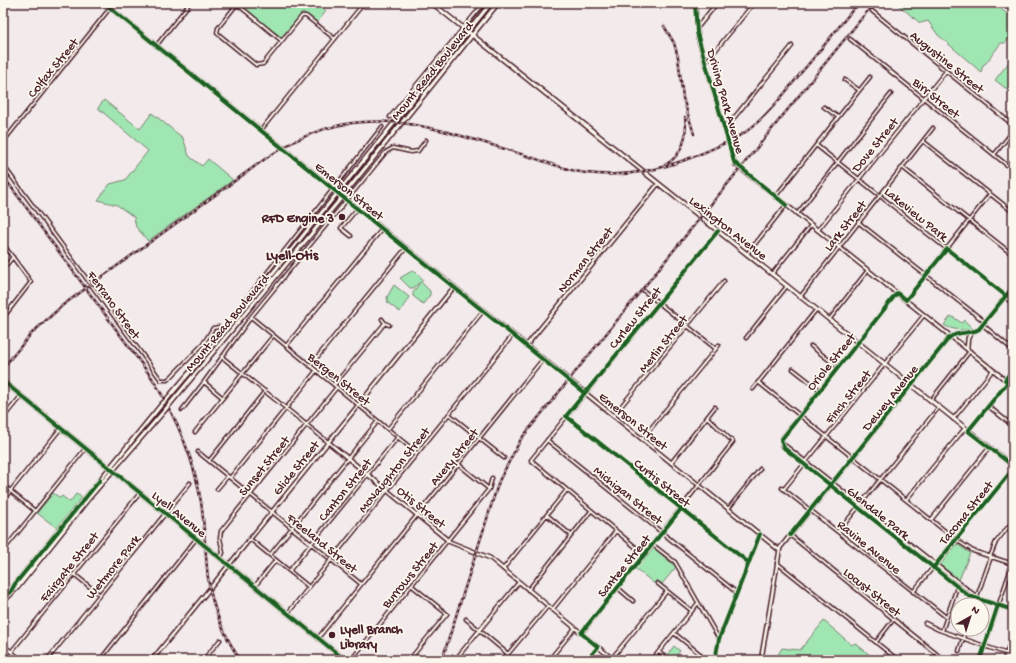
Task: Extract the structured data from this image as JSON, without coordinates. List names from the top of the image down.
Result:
{
  "streets": {
    "main road": ["Mount Read Boulevard", "Lexington Avenue", "Lyell Avenue"],
    "street": [
      "Augustine Street",
      "Colfax Street",
      "Birr Street",
      "Driving Park Avenue",
      "Dove Street",
      "Emerson Street",
      "Lakeview Park",
      "Lark Street",
      "Norman Street",
      "Ferrano Street",
      "Curlew Street",
      "Merlin Street",
      "Oriole Street",
      "Bergen Street",
      "Finch Street",
      "Dewey Avenue",
      "Avery Street",
      "Sunset Street",
      "Glide Street",
      "McNaughton Street",
      "Curtis Street",
      "Canton Street",
      "Michigan Street",
      "Otis Street",
      "Glendale Park",
      "Tacoma Street",
      "Freeland Street",
      "Ravine Avenue",
      "Santee Street",
      "Fairgate Street",
      "Wetmore Park",
      "Burrows Street",
      "Locust Street"
    ]
  },
  "crossings": [
    ["Augustine Street", "Dove Street"],
    ["Colfax Street", "Emerson Street"],
    ["Mount Read Boulevard", "Emerson Street"],
    ["Mount Read Boulevard", "Lexington Avenue"],
    ["Mount Read Boulevard", "Ferrano Street"],
    ["Mount Read Boulevard", "Bergen Street"],
    ["Mount Read Boulevard", "Otis Street"],
    ["Mount Read Boulevard", "Lyell Avenue"],
    ["Birr Street", "Dove Street"],
    ["Driving Park Avenue", "Dove Street"],
    ["Driving Park Avenue", "Lark Street"],
    ["Driving Park Avenue", "Oriole Street"],
    ["Driving Park Avenue", "Finch Street"],
    ["Driving Park Avenue", "Dewey Avenue"],
    ["Dove Street", "Lakeview Park"],
    ["Emerson Street", "Norman Street"],
    ["Emerson Street", "Curlew Street"],
    ["Emerson Street", "Merlin Street"],
    ["Emerson Street", "Dewey Avenue"],
    ["Emerson Street", "Avery Street"],
    ["Emerson Street", "Glide Street"],
    ["Emerson Street", "McNaughton Street"],
    ["Emerson Street", "Santee Street"],
    ["Lakeview Park", "Lark Street"],
    ["Lark Street", "Lexington Avenue"],
    ["Lexington Avenue", "Norman Street"],
    ["Lexington Avenue", "Curlew Street"],
    ["Lexington Avenue", "Oriole Street"],
    ["Lexington Avenue", "Finch Street"],
    ["Lexington Avenue", "Dewey Avenue"],
    ["Lexington Avenue", "Tacoma Street"],
    ["Curlew Street", "Curtis Street"],
    ["Curlew Street", "Michigan Street"],
    ["Oriole Street", "Glendale Park"],
    ["Bergen Street", "Sunset Street"],
    ["Bergen Street", "Glide Street"],
    ["Bergen Street", "McNaughton Street"],
    ["Bergen Street", "Canton Street"],
    ["Finch Street", "Glendale Park"],
    ["Finch Street", "Ravine Avenue"],
    ["Dewey Avenue", "Glendale Park"],
    ["Dewey Avenue", "Ravine Avenue"],
    ["Dewey Avenue", "Locust Street"],
    ["Avery Street", "Otis Street"],
    ["Avery Street", "Lyell Avenue"],
    ["Avery Street", "Freeland Street"],
    ["Sunset Street", "Otis Street"],
    ["Sunset Street", "Lyell Avenue"],
    ["Sunset Street", "Freeland Street"],
    ["Glide Street", "Otis Street"],
    ["Glide Street", "Lyell Avenue"],
    ["Glide Street", "Freeland Street"],
    ["McNaughton Street", "Otis Street"],
    ["McNaughton Street", "Lyell Avenue"],
    ["McNaughton Street", "Freeland Street"],
    ["Curtis Street", "Santee Street"],
    ["Canton Street", "Otis Street"],
    ["Canton Street", "Freeland Street"],
    ["Michigan Street", "Santee Street"],
    ["Otis Street", "Santee Street"],
    ["Otis Street", "Burrows Street"],
    ["Glendale Park", "Tacoma Street"],
    ["Tacoma Street", "Ravine Avenue"],
    ["Lyell Avenue", "Fairgate Street"],
    ["Lyell Avenue", "Wetmore Park"]
  ],
  "districts": ["Lyell-Otis"],
  "places": ["RFD Engine 3", "Lyell Branch Library"],
  "north": "top right"
}
